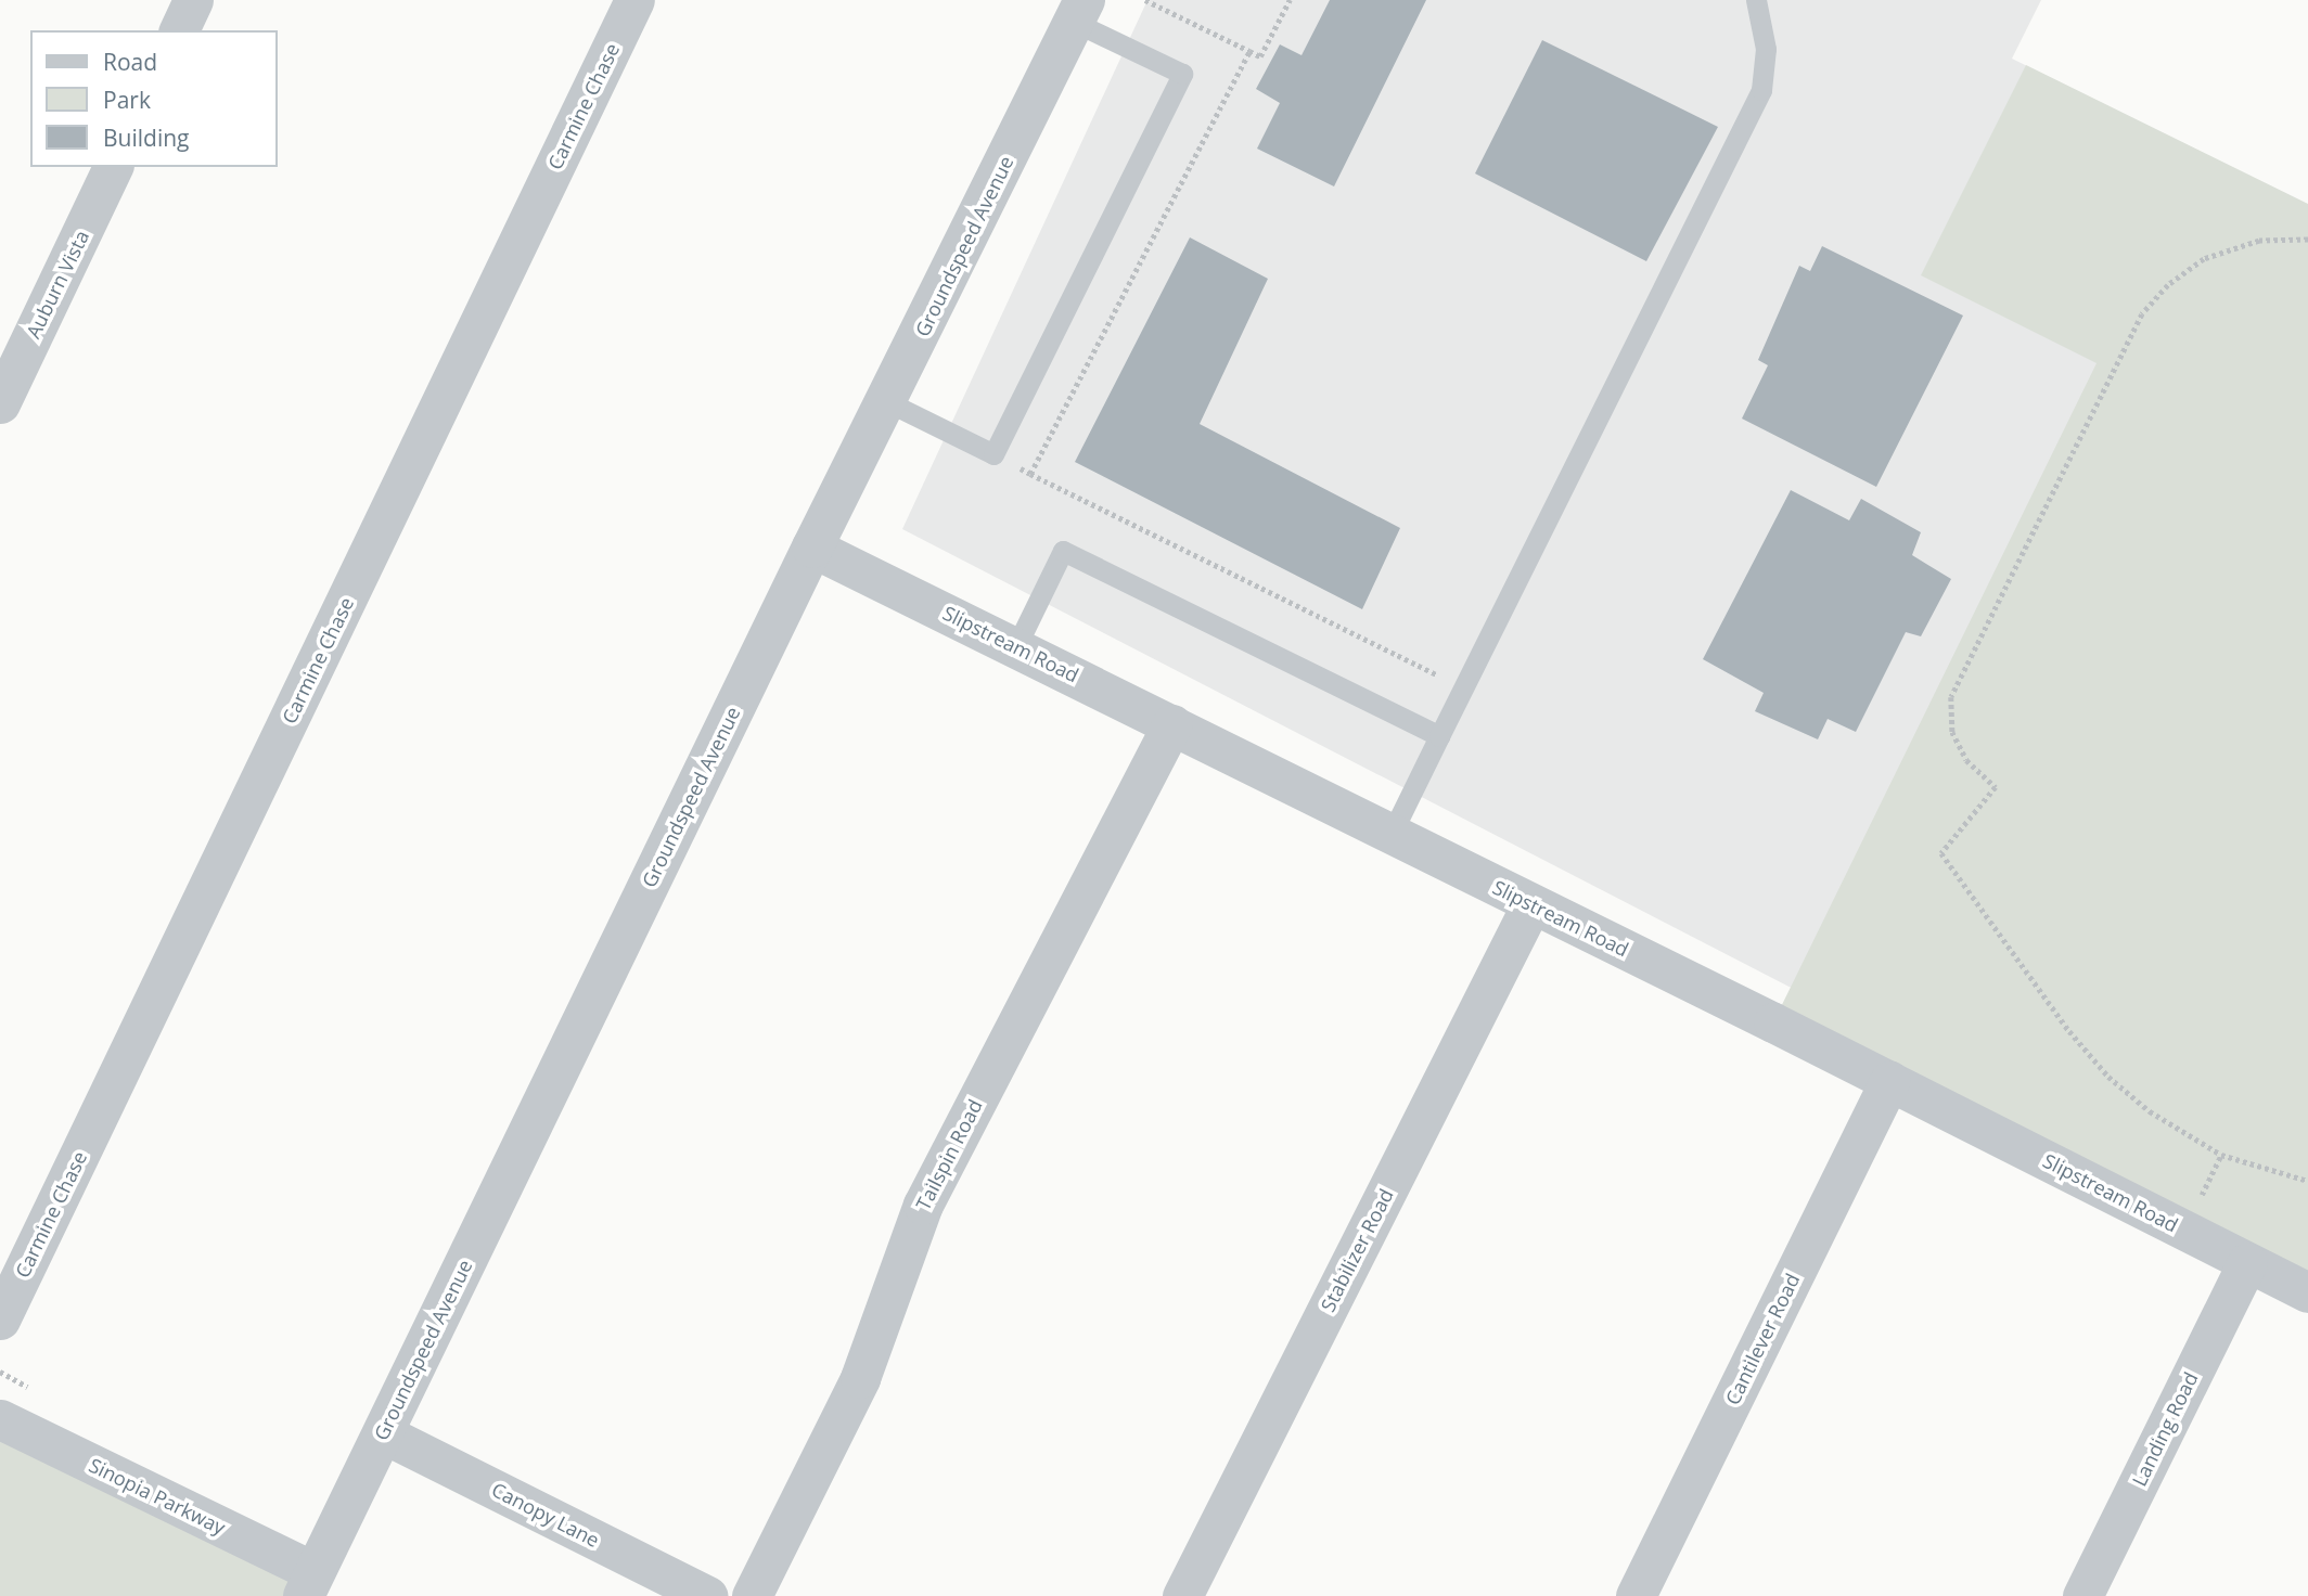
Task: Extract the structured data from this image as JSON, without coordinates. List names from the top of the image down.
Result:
{
  "streets": {
    "street": [
      "Carmine Chase",
      "Groundspeed Avenue",
      "Auburn Vista",
      "Slipstream Road",
      "Tailspin Road",
      "Stabilizer Road",
      "Cantilever Road",
      "Landing Road",
      "Sinopia Parkway",
      "Canopy Lane"
    ]
  },
  "crossings": [
    ["Groundspeed Avenue", "Slipstream Road"],
    ["Groundspeed Avenue", "Sinopia Parkway"],
    ["Groundspeed Avenue", "Canopy Lane"],
    ["Slipstream Road", "Tailspin Road"],
    ["Slipstream Road", "Stabilizer Road"],
    ["Slipstream Road", "Cantilever Road"],
    ["Slipstream Road", "Landing Road"]
  ],
  "legend": ["Road", "Park", "Building"]
}
